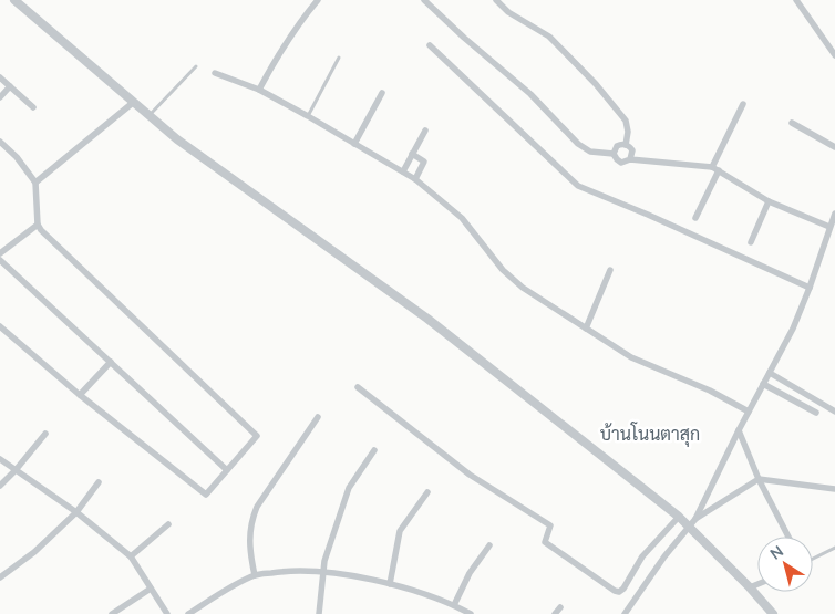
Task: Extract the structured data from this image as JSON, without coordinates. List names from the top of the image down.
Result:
{
  "districts": ["บ้านโนนตาสุก"],
  "north": "top left"
}
